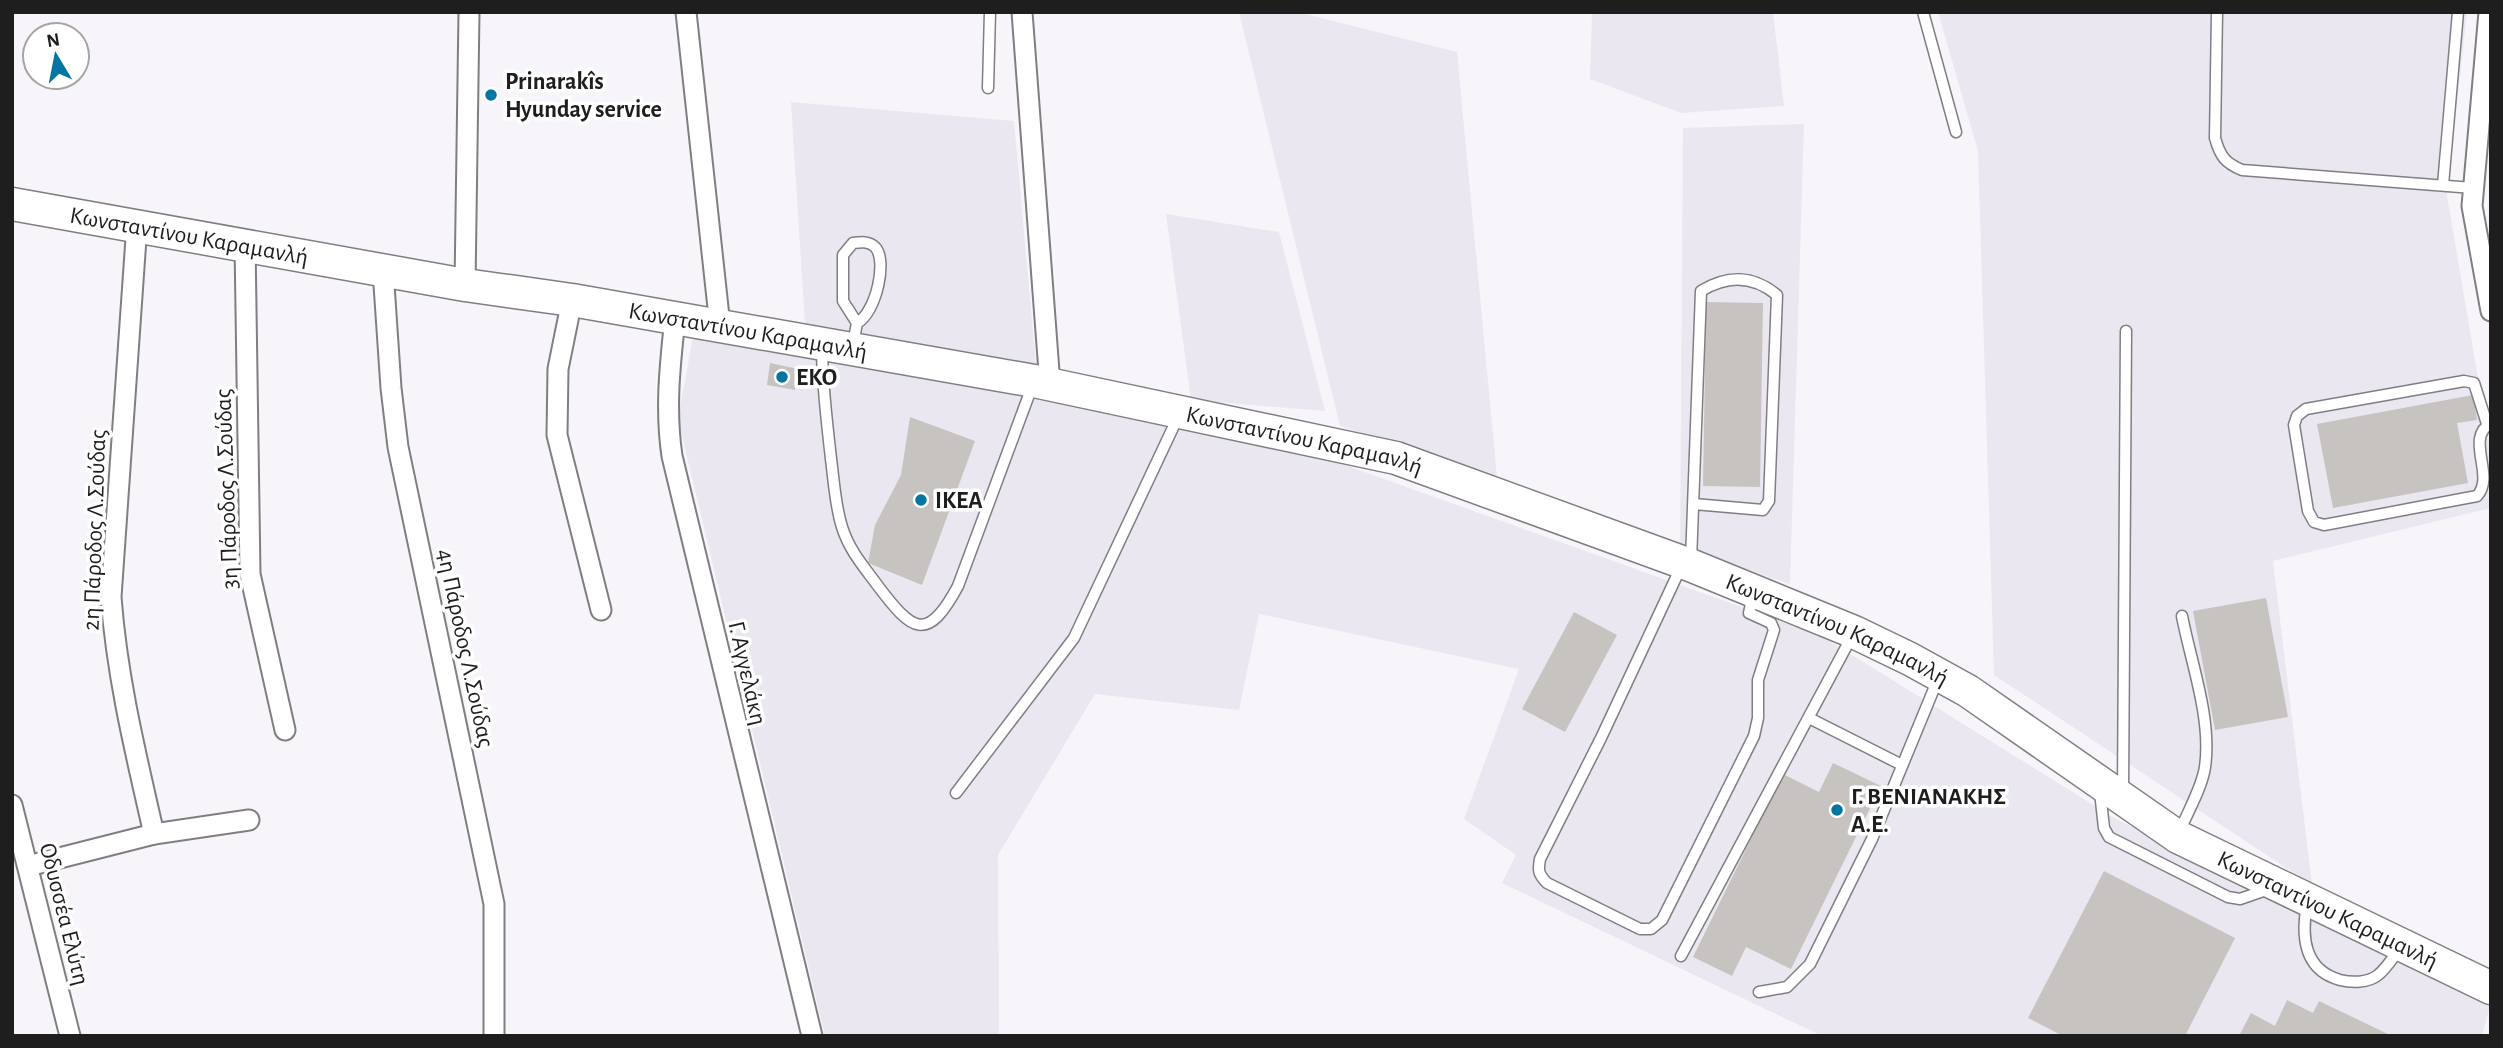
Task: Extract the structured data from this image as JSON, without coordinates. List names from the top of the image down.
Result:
{
  "streets": {
    "main road": ["Κωνσταντίνου Καραμανλή"],
    "street": [
      "3η Πάροδος Λ.Σούδας",
      "2η Πάροδος Λ.Σούδας",
      "4η Πάροδος Λ.Σούδας",
      "Γ. Αγγελάκη",
      "Οδυσσέα Ελύτη"
    ]
  },
  "crossings": [
    ["Κωνσταντίνου Καραμανλή", "3η Πάροδος Λ.Σούδας"],
    ["Κωνσταντίνου Καραμανλή", "2η Πάροδος Λ.Σούδας"],
    ["Κωνσταντίνου Καραμανλή", "4η Πάροδος Λ.Σούδας"],
    ["Κωνσταντίνου Καραμανλή", "Γ. Αγγελάκη"]
  ],
  "places": [
    "Prinarakîs Hyunday service",
    "EKO",
    "IKEA",
    "Γ. ΒΕΝΙΑΝΑΚΗΣ A.E."
  ],
  "north": "top"
}
